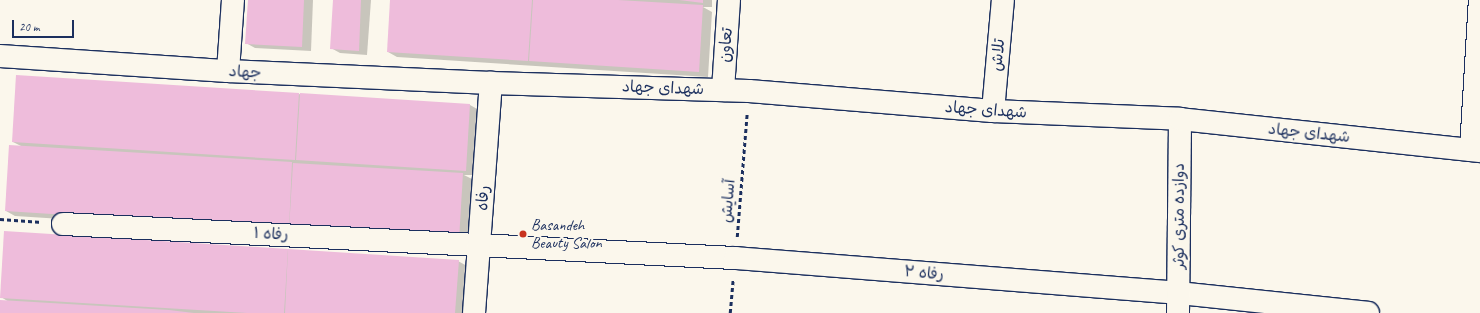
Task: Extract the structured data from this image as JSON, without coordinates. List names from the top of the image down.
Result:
{
  "streets": {
    "street": [
      "تعاون",
      "تلاش",
      "جهاد",
      "شهدای جهاد",
      "رفاه",
      "دوازده متری کوثر",
      "رفاه ۱",
      "رفاه ۲"
    ],
    "path": ["آسایش"]
  },
  "crossings": [
    ["تعاون", "شهدای جهاد"],
    ["تلاش", "شهدای جهاد"],
    ["جهاد", "شهدای جهاد"],
    ["جهاد", "رفاه"],
    ["شهدای جهاد", "رفاه"],
    ["شهدای جهاد", "آسایش"],
    ["شهدای جهاد", "دوازده متری کوثر"],
    ["رفاه", "رفاه ۱"],
    ["رفاه", "رفاه ۲"],
    ["آسایش", "رفاه ۲"],
    ["دوازده متری کوثر", "رفاه ۲"],
    ["رفاه ۱", "رفاه ۲"]
  ],
  "places": ["Basandeh Beauty Salon"],
  "scale_bar": "20 m"
}
